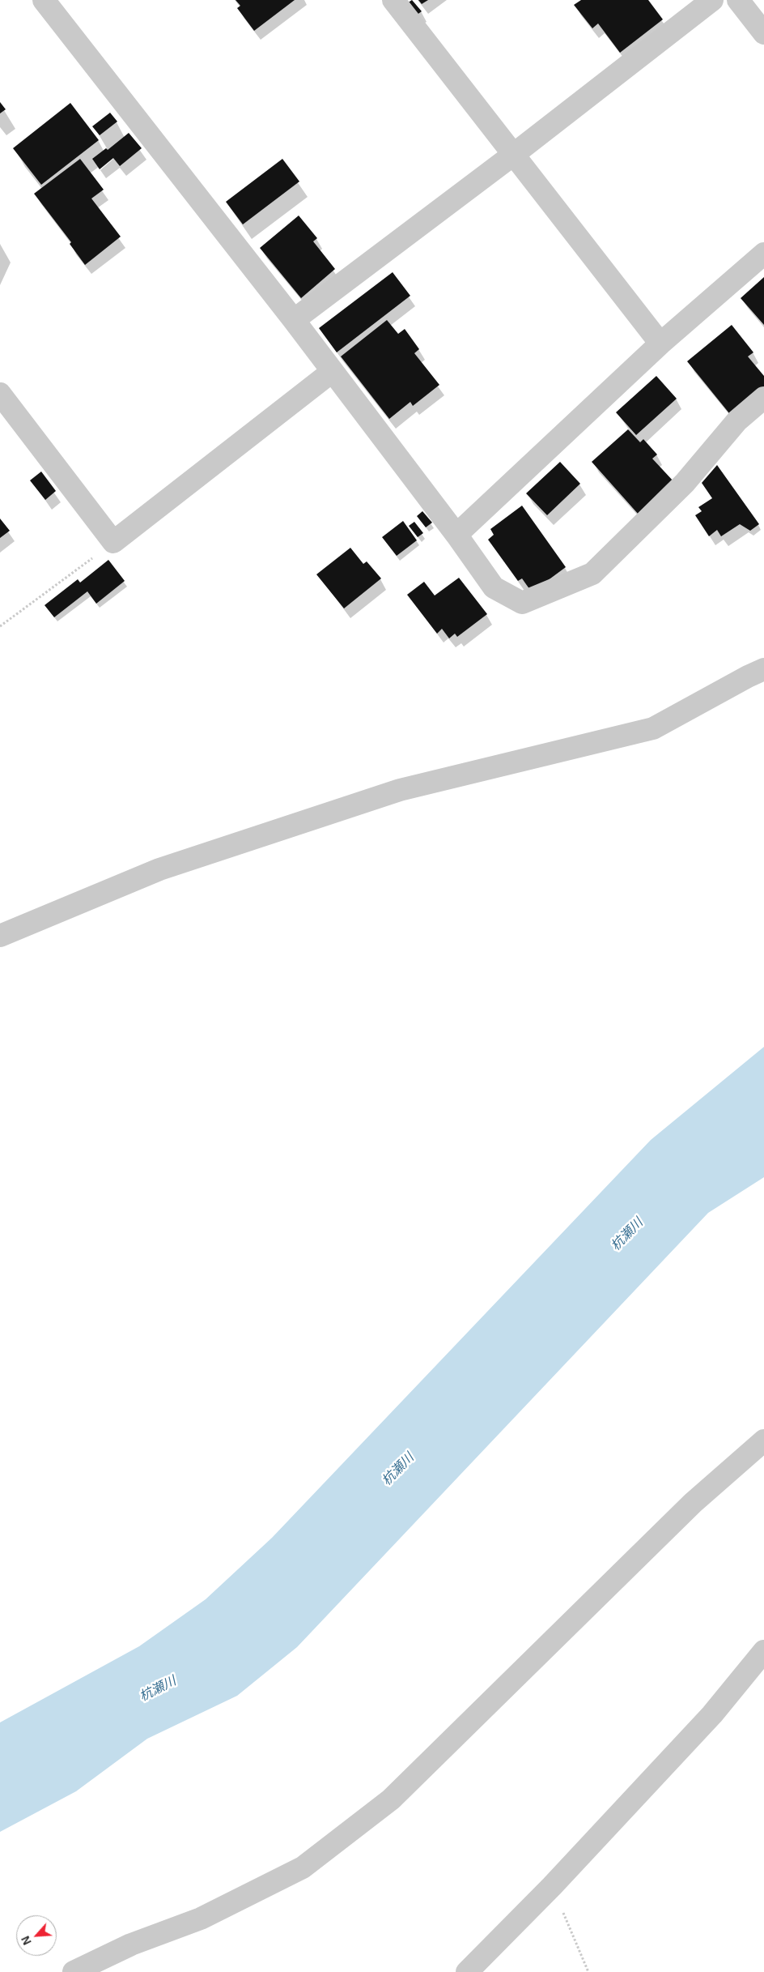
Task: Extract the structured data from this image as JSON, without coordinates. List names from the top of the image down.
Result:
{
  "water": ["杭瀬川"],
  "north": "bottom left"
}
